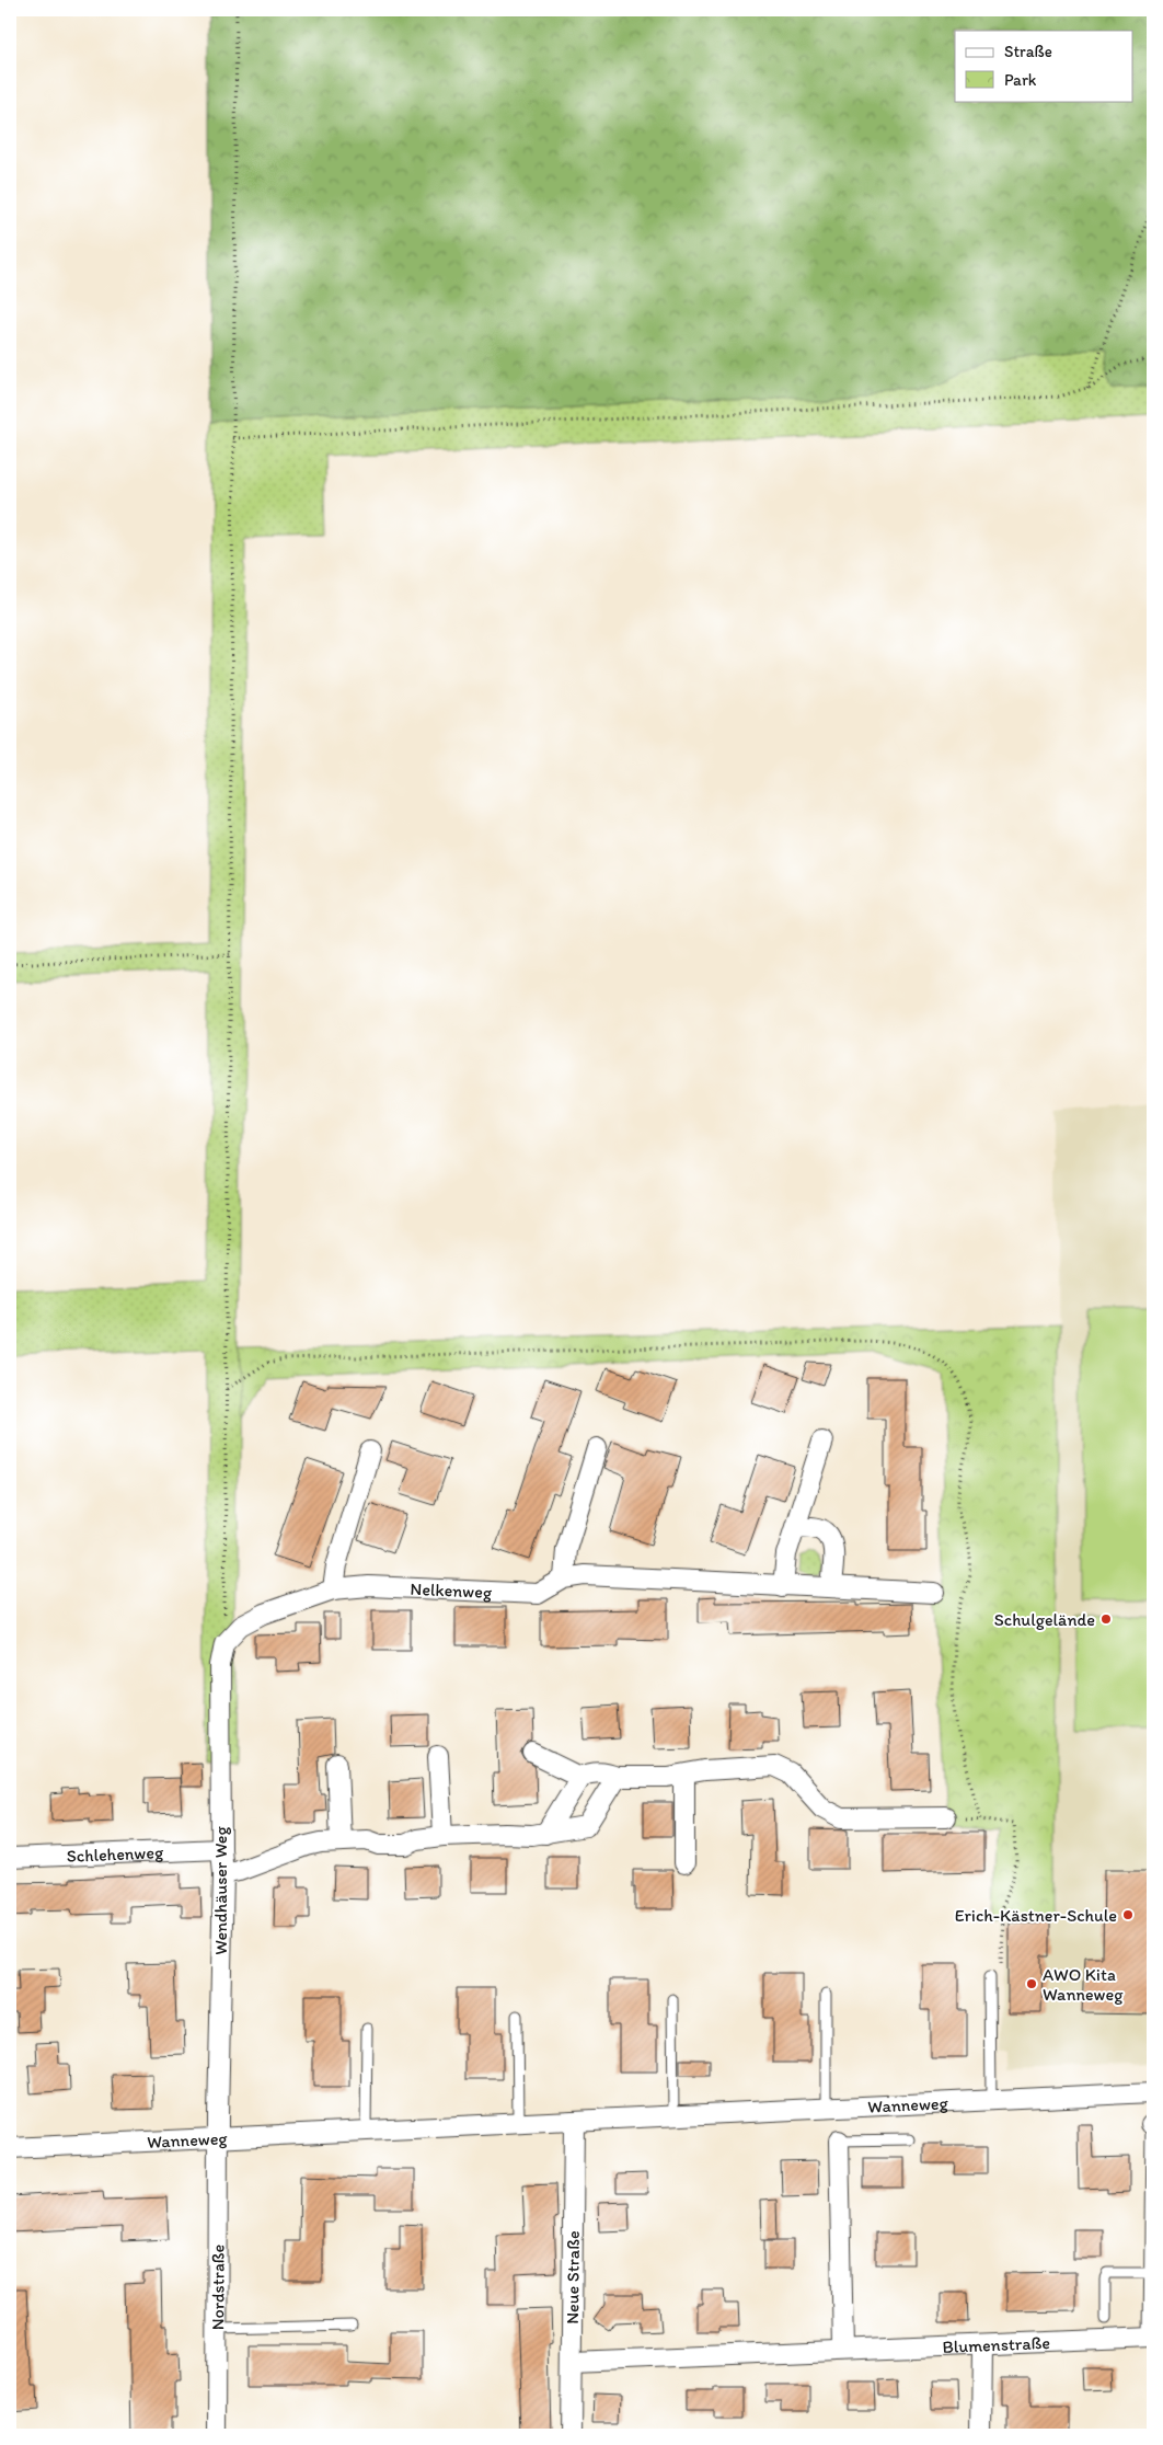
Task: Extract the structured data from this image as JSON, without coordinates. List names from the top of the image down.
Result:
{
  "streets": {
    "street": [
      "Nelkenweg",
      "Schlehenweg",
      "Wendhäuser Weg",
      "Wanneweg",
      "Neue Straße",
      "Nordstraße",
      "Blumenstraße"
    ]
  },
  "crossings": [
    ["Nelkenweg", "Wendhäuser Weg"],
    ["Schlehenweg", "Wendhäuser Weg"],
    ["Wendhäuser Weg", "Wanneweg"],
    ["Wendhäuser Weg", "Nordstraße"],
    ["Wanneweg", "Neue Straße"],
    ["Wanneweg", "Nordstraße"],
    ["Neue Straße", "Blumenstraße"]
  ],
  "places": ["Schulgelände", "Erich-Kästner-Schule", "AWO Kita Wanneweg"],
  "legend": ["Straße", "Park"]
}
